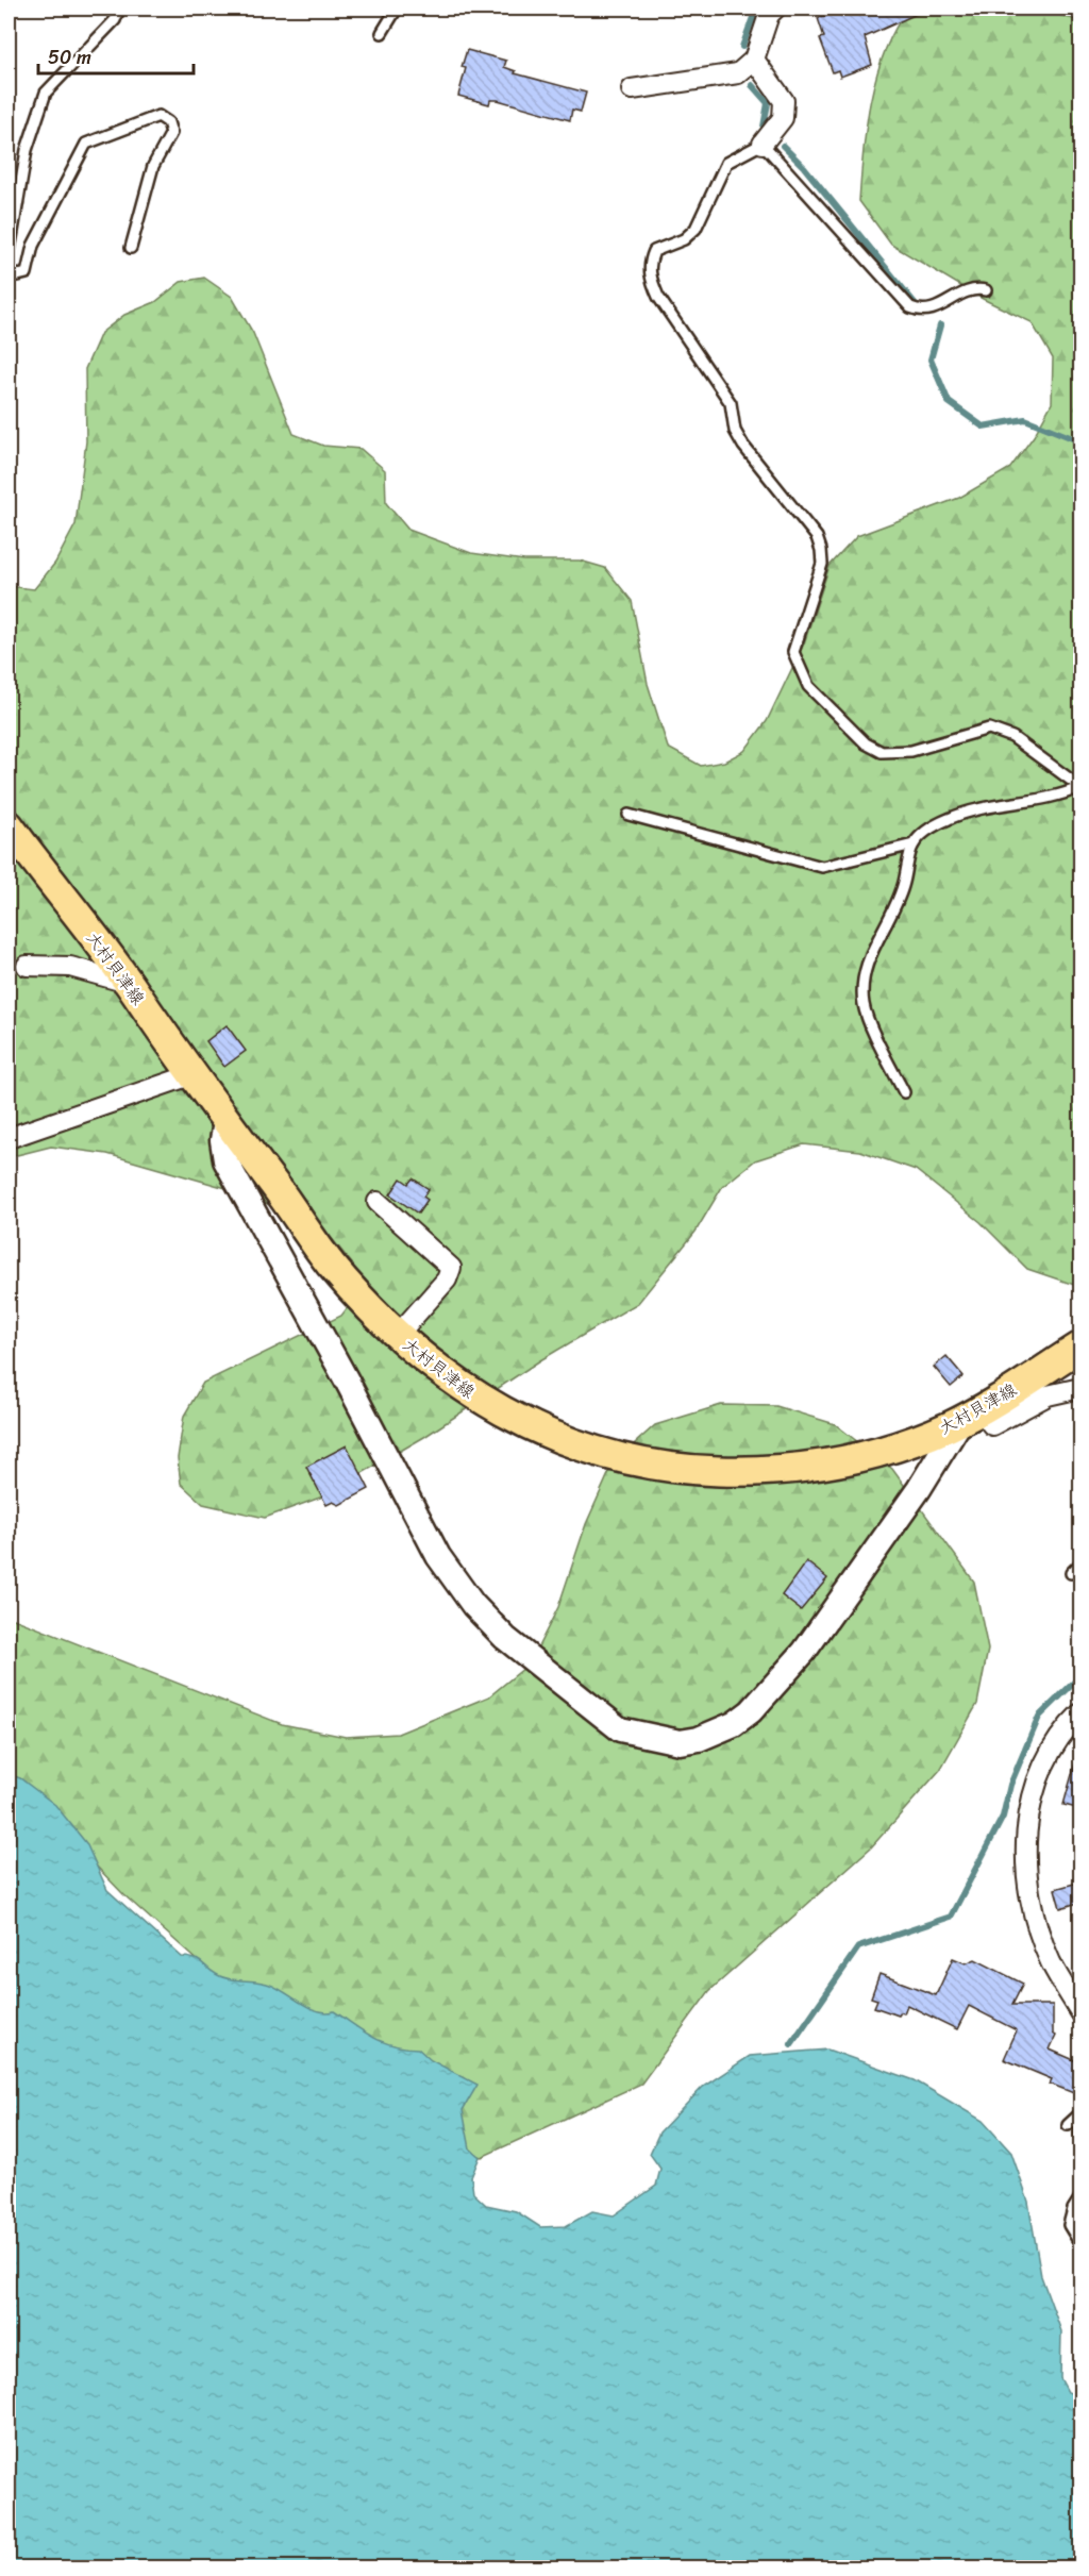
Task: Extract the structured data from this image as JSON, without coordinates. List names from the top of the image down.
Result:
{
  "streets": {
    "main road": ["大村貝津線"]
  },
  "scale_bar": "50 m"
}
